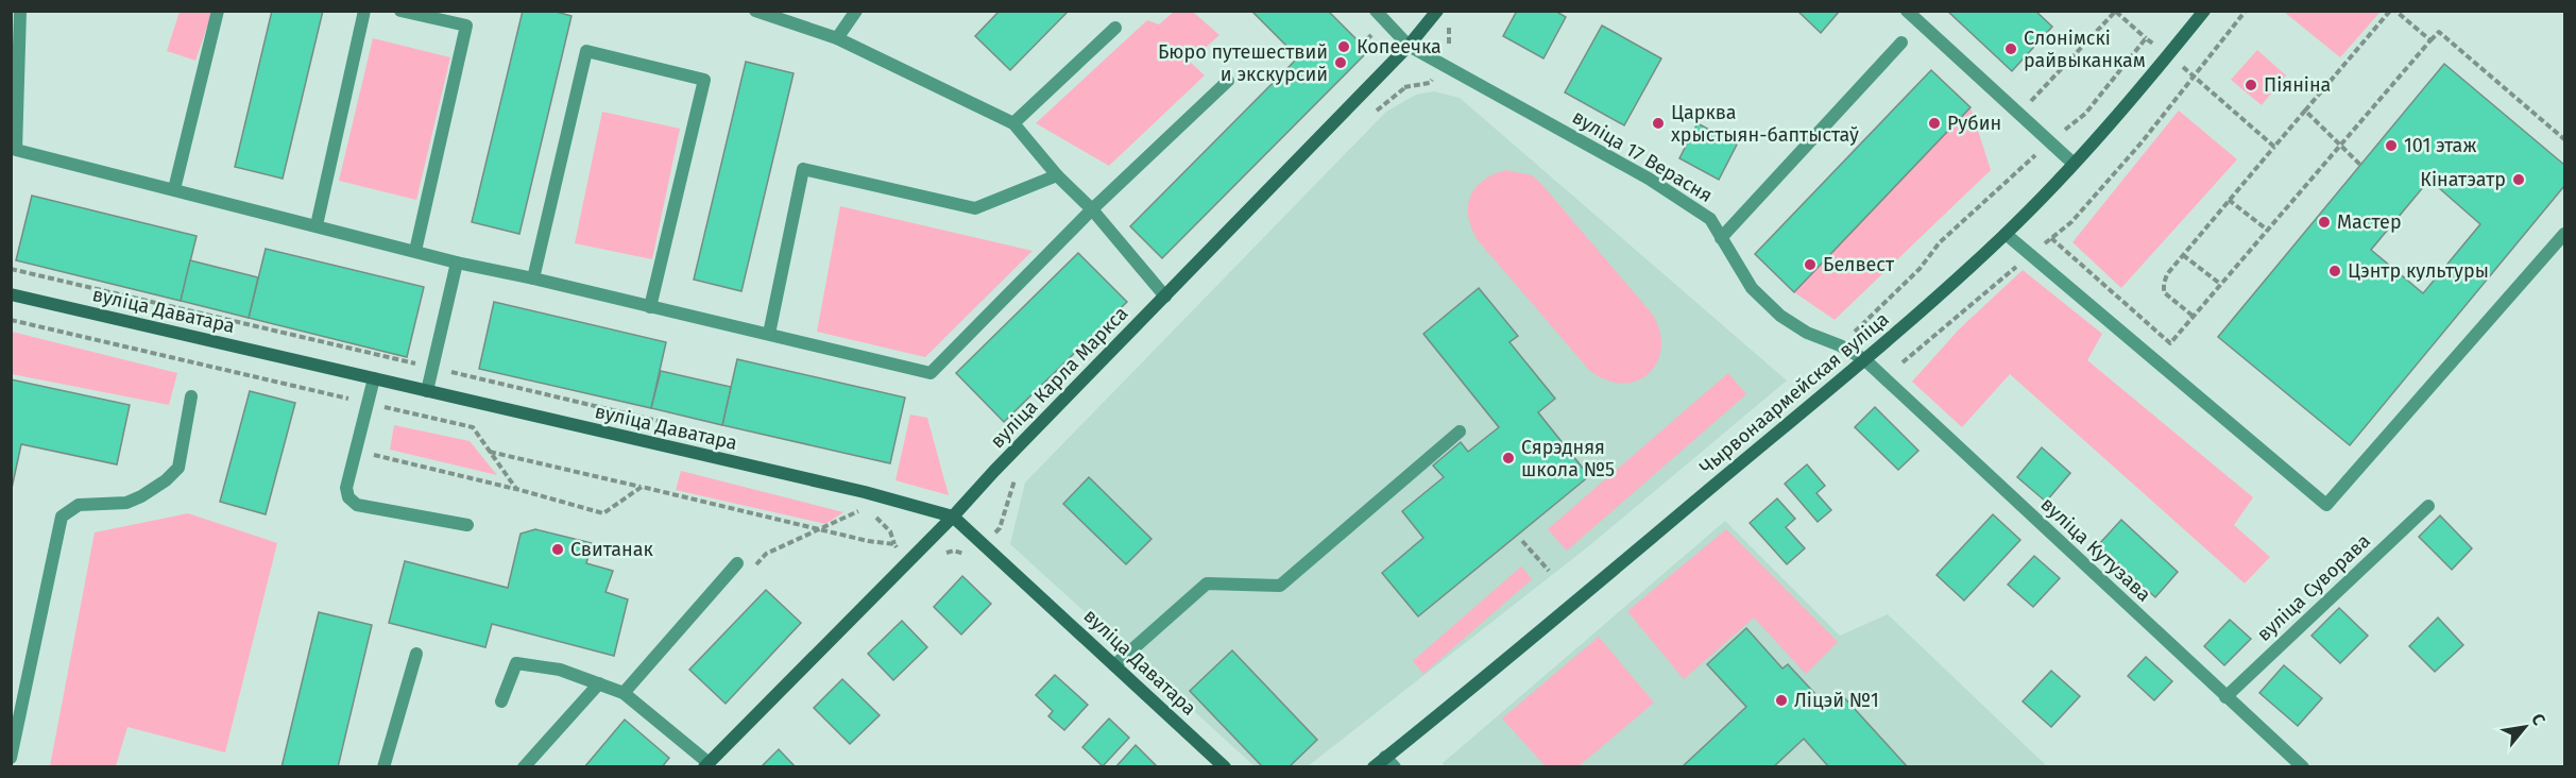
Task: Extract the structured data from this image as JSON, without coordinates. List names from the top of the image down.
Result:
{
  "streets": {
    "street": [
      "вуліца 17 Верасня",
      "вуліца Даватара",
      "вуліца Карла Маркса",
      "Чырвонаармейская вуліца",
      "вуліца Кутузава",
      "вуліца Суворава"
    ]
  },
  "crossings": [
    ["вуліца 17 Верасня", "вуліца Карла Маркса"],
    ["вуліца 17 Верасня", "Чырвонаармейская вуліца"],
    ["вуліца 17 Верасня", "вуліца Кутузава"],
    ["вуліца Даватара", "вуліца Карла Маркса"],
    ["Чырвонаармейская вуліца", "вуліца Кутузава"],
    ["вуліца Кутузава", "вуліца Суворава"]
  ],
  "places": [
    "Копеечка",
    "Слонімскі райвыканкам",
    "Бюро путешествий и экскурсий",
    "Піяніна",
    "Царква хрыстыян-баптыстаў",
    "Рубин",
    "101 этаж",
    "Кінатэатр",
    "Мастер",
    "Белвест",
    "Цэнтр культуры",
    "Сярэдняя школа №5",
    "Свитанак",
    "Ліцэй №1"
  ],
  "north": "top right"
}
